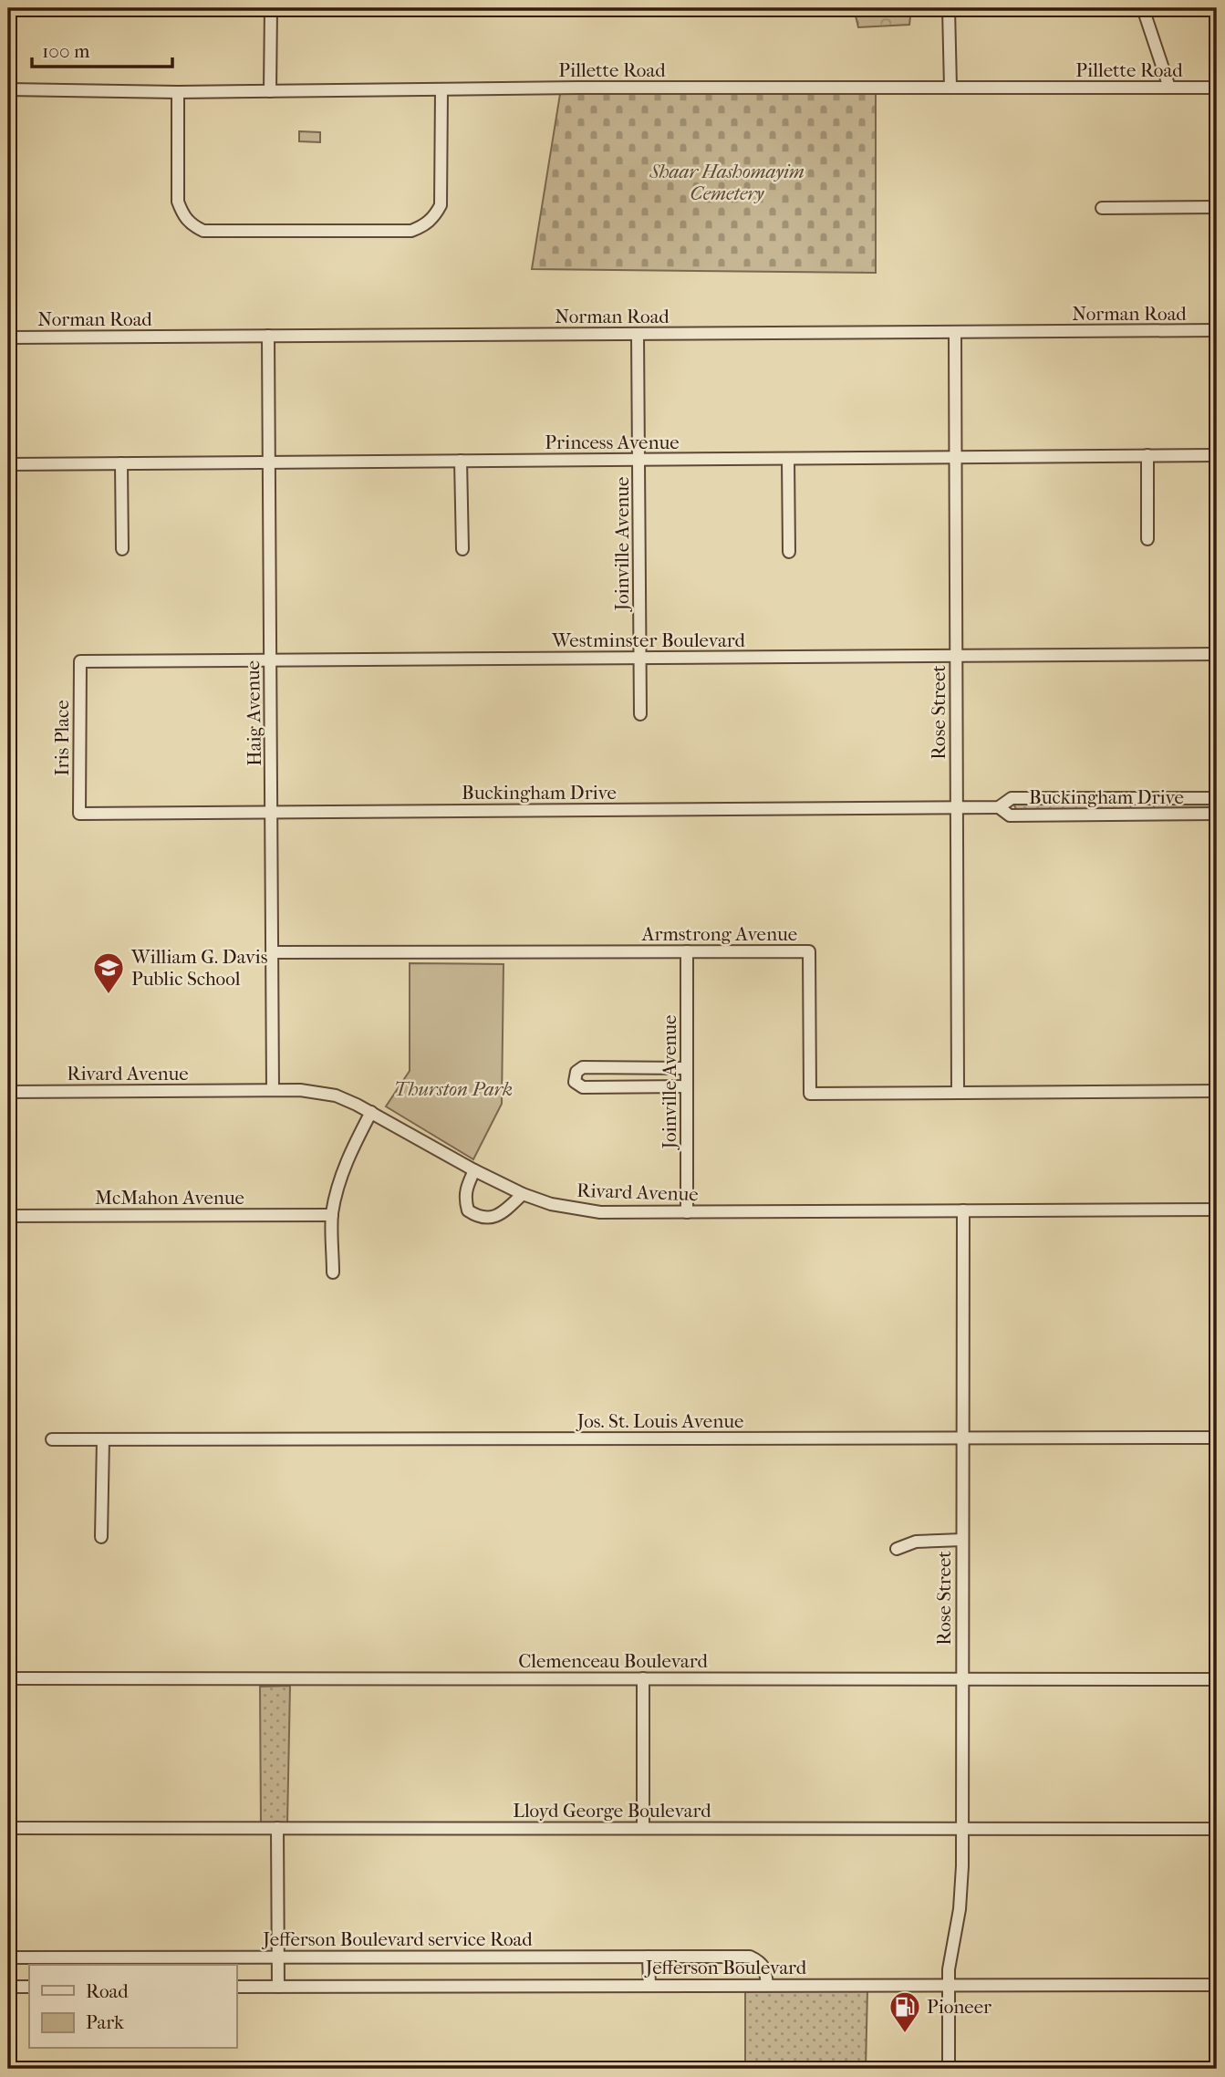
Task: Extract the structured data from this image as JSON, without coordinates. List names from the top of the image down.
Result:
{
  "streets": {
    "street": [
      "Pillette Road",
      "Norman Road",
      "Princess Avenue",
      "Joinville Avenue",
      "Westminster Boulevard",
      "Rose Street",
      "Haig Avenue",
      "Iris Place",
      "Buckingham Drive",
      "Armstrong Avenue",
      "Rivard Avenue",
      "McMahon Avenue",
      "Jos. St. Louis Avenue",
      "Clemenceau Boulevard",
      "Lloyd George Boulevard",
      "Jefferson Boulevard service Road",
      "Jefferson Boulevard"
    ]
  },
  "crossings": [
    ["Norman Road", "Joinville Avenue"],
    ["Norman Road", "Rose Street"],
    ["Norman Road", "Haig Avenue"],
    ["Princess Avenue", "Joinville Avenue"],
    ["Princess Avenue", "Rose Street"],
    ["Princess Avenue", "Haig Avenue"],
    ["Joinville Avenue", "Westminster Boulevard"],
    ["Joinville Avenue", "Armstrong Avenue"],
    ["Joinville Avenue", "Rivard Avenue"],
    ["Westminster Boulevard", "Rose Street"],
    ["Westminster Boulevard", "Haig Avenue"],
    ["Westminster Boulevard", "Iris Place"],
    ["Rose Street", "Buckingham Drive"],
    ["Rose Street", "Armstrong Avenue"],
    ["Rose Street", "Rivard Avenue"],
    ["Rose Street", "Jos. St. Louis Avenue"],
    ["Rose Street", "Clemenceau Boulevard"],
    ["Rose Street", "Lloyd George Boulevard"],
    ["Rose Street", "Jefferson Boulevard"],
    ["Haig Avenue", "Buckingham Drive"],
    ["Haig Avenue", "Armstrong Avenue"],
    ["Haig Avenue", "Rivard Avenue"],
    ["Iris Place", "Buckingham Drive"],
    ["Jefferson Boulevard service Road", "Jefferson Boulevard"]
  ],
  "parks": ["Shaar Hashomayim Cemetery", "Thurston Park"],
  "places": {
    "school or university": ["William G. Davis Public School"],
    "fuel station": ["Pioneer"]
  },
  "legend": ["Road", "Park"],
  "scale_bar": "100 m"
}
